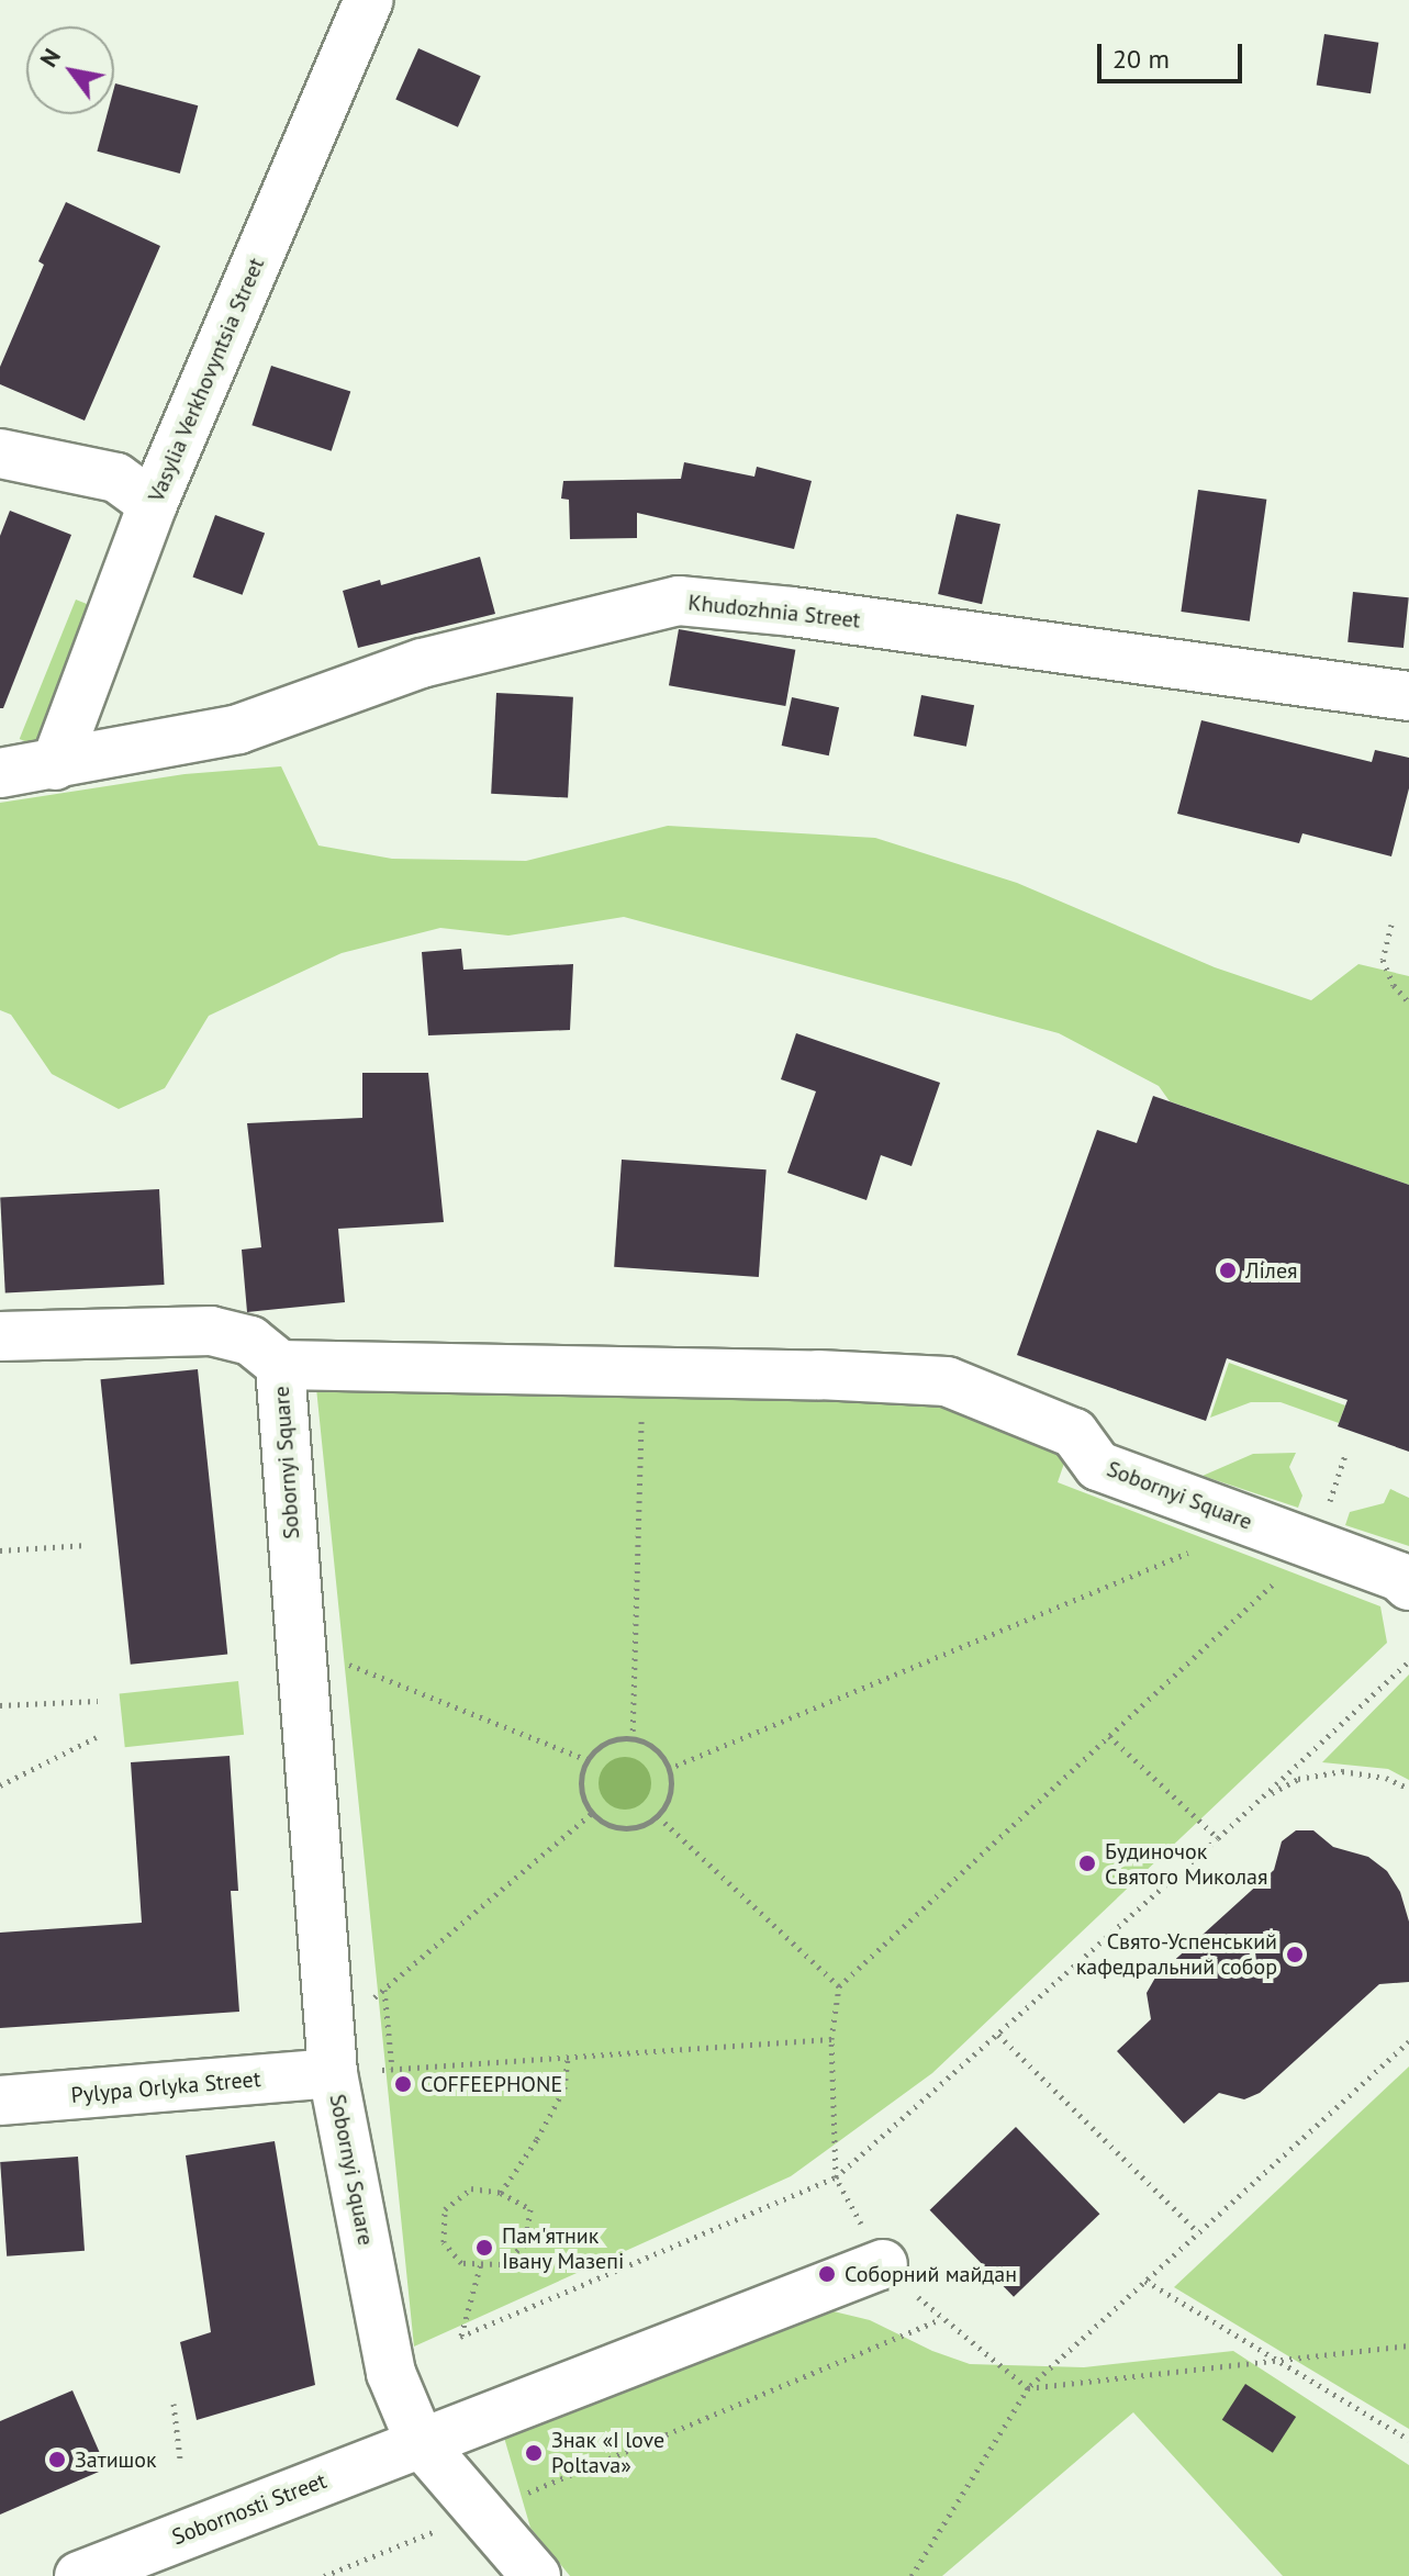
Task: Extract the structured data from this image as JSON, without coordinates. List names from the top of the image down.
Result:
{
  "streets": {
    "street": [
      "Vasylia Verkhovyntsia Street",
      "Khudozhnia Street",
      "Sobornyi Square",
      "Pylypa Orlyka Street",
      "Sobornosti Street"
    ]
  },
  "crossings": [
    ["Vasylia Verkhovyntsia Street", "Khudozhnia Street"],
    ["Sobornyi Square", "Pylypa Orlyka Street"],
    ["Sobornyi Square", "Sobornosti Street"]
  ],
  "places": [
    "Лілея",
    "Будиночок Святого Миколая",
    "Свято-Успенський кафедральний собор",
    "COFFEEPHONE",
    "Пам'ятник Івану Мазепі",
    "Соборний майдан",
    "Знак «I love Poltava»",
    "Затишок"
  ],
  "scale_bar": "20 m",
  "north": "top left"
}
